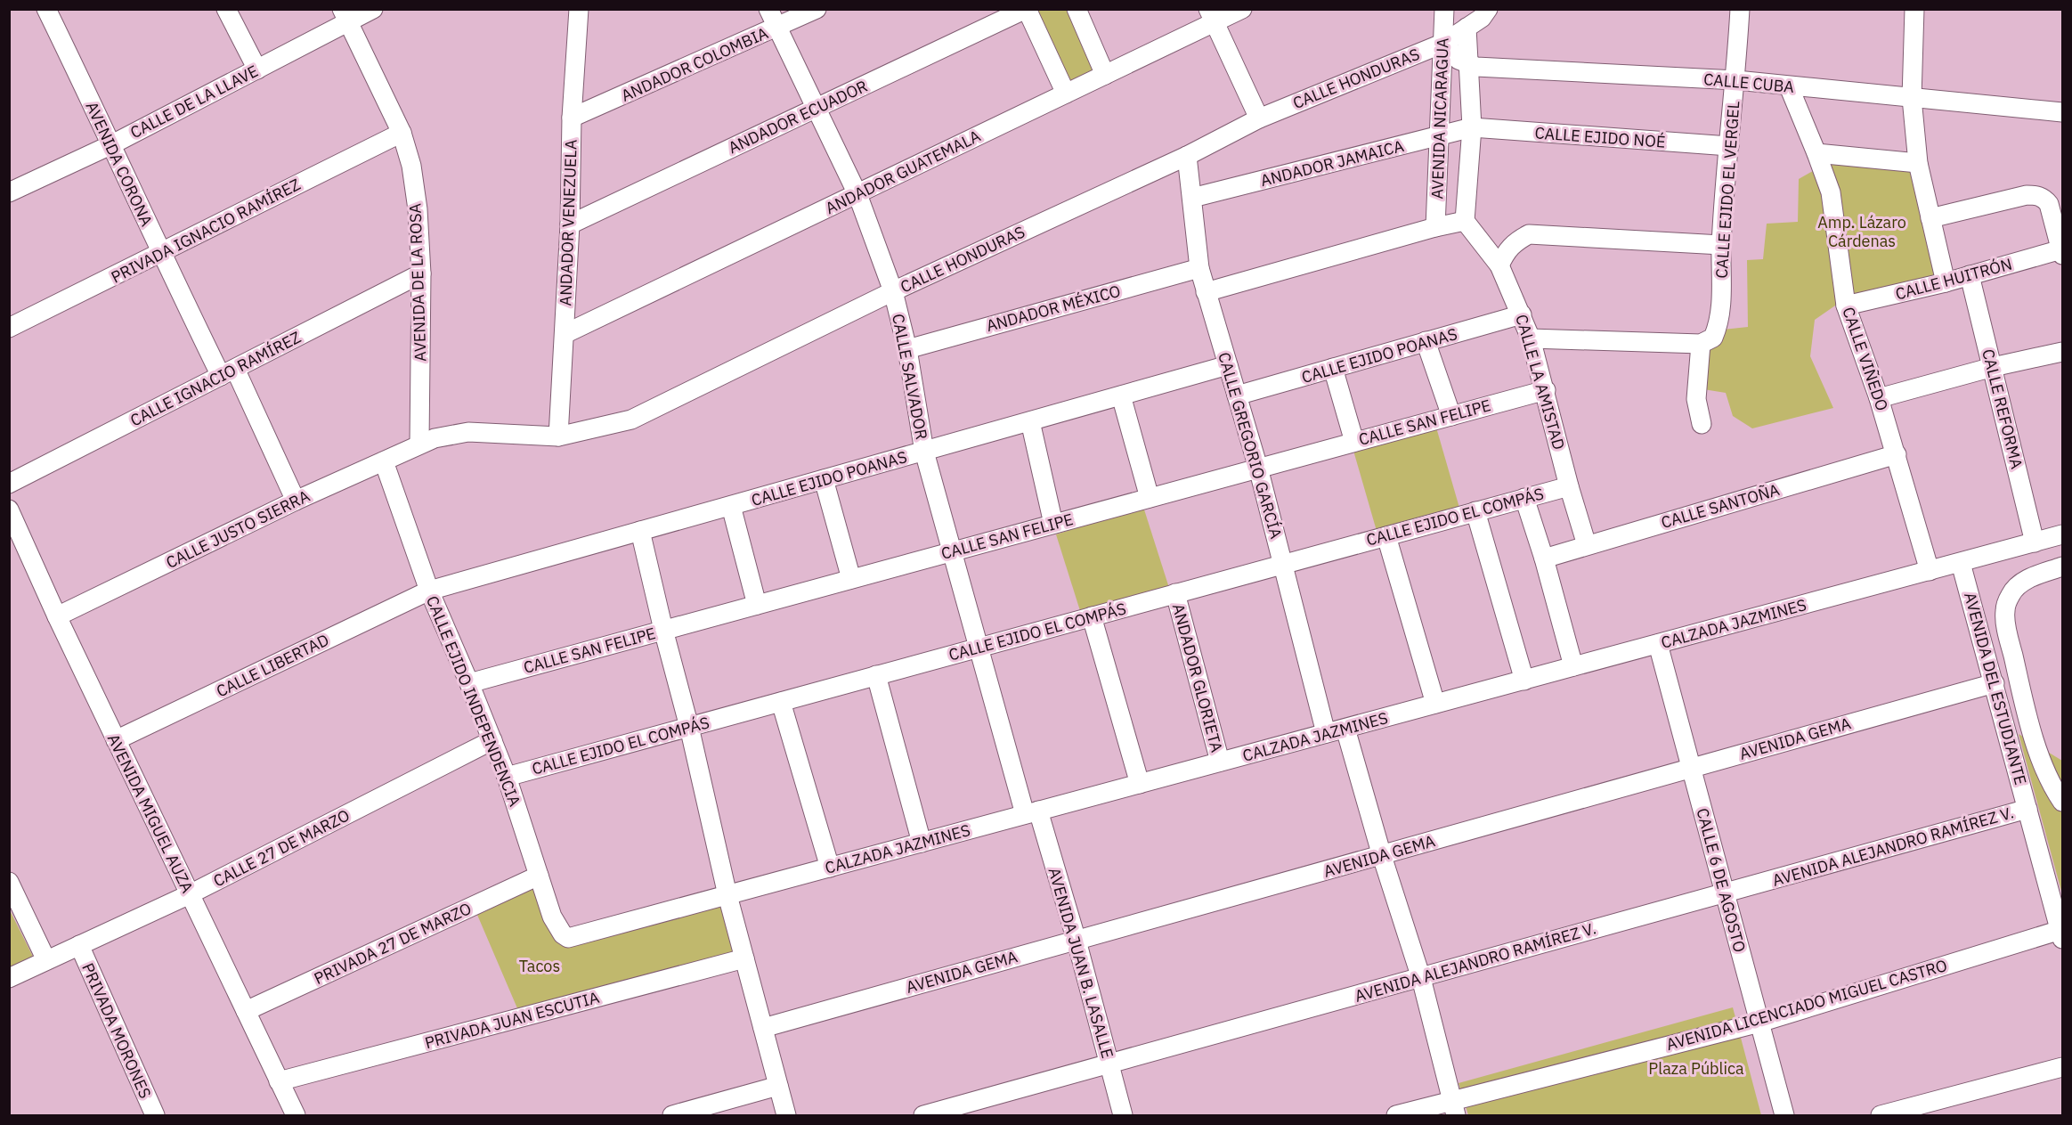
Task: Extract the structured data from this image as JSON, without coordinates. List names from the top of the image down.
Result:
{
  "streets": {
    "street": [
      "ANDADOR COLOMBIA",
      "CALLE HONDURAS",
      "CALLE CUBA",
      "CALLE DE LA LLAVE",
      "ANDADOR ECUADOR",
      "AVENIDA NICARAGUA",
      "CALLE EJIDO NOÉ",
      "ANDADOR JAMAICA",
      "AVENIDA CORONA",
      "ANDADOR GUATEMALA",
      "CALLE EJIDO EL VERGEL",
      "ANDADOR VENEZUELA",
      "PRIVADA IGNACIO RAMÍREZ",
      "CALLE HUITRÓN",
      "AVENIDA DE LA ROSA",
      "ANDADOR MÉXICO",
      "CALLE EJIDO POANAS",
      "CALLE VIÑEDO",
      "CALLE SALVADOR",
      "CALLE IGNACIO RAMÍREZ",
      "CALLE LA AMISTAD",
      "CALLE REFORMA",
      "CALLE SAN FELIPE",
      "CALLE GREGORIO GARCÍA",
      "CALLE SANTOÑA",
      "CALLE EJIDO EL COMPÁS",
      "CALLE JUSTO SIERRA",
      "CALZADA JAZMINES",
      "CALLE LIBERTAD",
      "ANDADOR GLORIETA",
      "AVENIDA DEL ESTUDIANTE",
      "CALLE EJIDO INDEPENDENCIA",
      "AVENIDA GEMA",
      "AVENIDA MIGUEL AUZA",
      "AVENIDA ALEJANDRO RAMÍREZ V.",
      "CALLE 27 DE MARZO",
      "CALLE 6 DE AGOSTO",
      "PRIVADA 27 DE MARZO",
      "AVENIDA JUAN B. LASALLE",
      "AVENIDA LICENCIADO MIGUEL CASTRO",
      "PRIVADA JUAN ESCUTIA",
      "PRIVADA MORONES"
    ]
  },
  "crossings": [
    ["ANDADOR COLOMBIA", "ANDADOR VENEZUELA"],
    ["ANDADOR COLOMBIA", "CALLE SALVADOR"],
    ["CALLE HONDURAS", "CALLE CUBA"],
    ["CALLE HONDURAS", "AVENIDA NICARAGUA"],
    ["CALLE HONDURAS", "ANDADOR VENEZUELA"],
    ["CALLE HONDURAS", "AVENIDA DE LA ROSA"],
    ["CALLE HONDURAS", "CALLE SALVADOR"],
    ["CALLE HONDURAS", "CALLE GREGORIO GARCÍA"],
    ["CALLE HONDURAS", "CALLE JUSTO SIERRA"],
    ["CALLE CUBA", "AVENIDA NICARAGUA"],
    ["CALLE CUBA", "CALLE EJIDO EL VERGEL"],
    ["CALLE CUBA", "CALLE VIÑEDO"],
    ["CALLE DE LA LLAVE", "AVENIDA CORONA"],
    ["CALLE DE LA LLAVE", "AVENIDA DE LA ROSA"],
    ["ANDADOR ECUADOR", "ANDADOR VENEZUELA"],
    ["ANDADOR ECUADOR", "CALLE SALVADOR"],
    ["AVENIDA NICARAGUA", "ANDADOR JAMAICA"],
    ["CALLE EJIDO NOÉ", "ANDADOR JAMAICA"],
    ["CALLE EJIDO NOÉ", "CALLE EJIDO EL VERGEL"],
    ["ANDADOR JAMAICA", "CALLE GREGORIO GARCÍA"],
    ["AVENIDA CORONA", "PRIVADA IGNACIO RAMÍREZ"],
    ["AVENIDA CORONA", "CALLE IGNACIO RAMÍREZ"],
    ["AVENIDA CORONA", "CALLE JUSTO SIERRA"],
    ["ANDADOR GUATEMALA", "ANDADOR VENEZUELA"],
    ["ANDADOR GUATEMALA", "CALLE SALVADOR"],
    ["PRIVADA IGNACIO RAMÍREZ", "AVENIDA DE LA ROSA"],
    ["CALLE HUITRÓN", "CALLE VIÑEDO"],
    ["CALLE HUITRÓN", "CALLE REFORMA"],
    ["AVENIDA DE LA ROSA", "CALLE IGNACIO RAMÍREZ"],
    ["AVENIDA DE LA ROSA", "CALLE JUSTO SIERRA"],
    ["ANDADOR MÉXICO", "CALLE SALVADOR"],
    ["ANDADOR MÉXICO", "CALLE GREGORIO GARCÍA"],
    ["CALLE EJIDO POANAS", "CALLE SALVADOR"],
    ["CALLE EJIDO POANAS", "CALLE LA AMISTAD"],
    ["CALLE EJIDO POANAS", "CALLE GREGORIO GARCÍA"],
    ["CALLE EJIDO POANAS", "CALLE LIBERTAD"],
    ["CALLE EJIDO POANAS", "CALLE EJIDO INDEPENDENCIA"],
    ["CALLE VIÑEDO", "CALLE SANTOÑA"],
    ["CALLE VIÑEDO", "CALZADA JAZMINES"],
    ["CALLE SALVADOR", "CALLE SAN FELIPE"],
    ["CALLE SALVADOR", "CALLE EJIDO EL COMPÁS"],
    ["CALLE SALVADOR", "AVENIDA JUAN B. LASALLE"],
    ["CALLE LA AMISTAD", "CALLE SAN FELIPE"],
    ["CALLE LA AMISTAD", "CALLE SANTOÑA"],
    ["CALLE LA AMISTAD", "CALLE EJIDO EL COMPÁS"],
    ["CALLE REFORMA", "CALZADA JAZMINES"],
    ["CALLE SAN FELIPE", "CALLE GREGORIO GARCÍA"],
    ["CALLE SAN FELIPE", "CALLE EJIDO INDEPENDENCIA"],
    ["CALLE GREGORIO GARCÍA", "CALLE EJIDO EL COMPÁS"],
    ["CALLE GREGORIO GARCÍA", "CALZADA JAZMINES"],
    ["CALLE EJIDO EL COMPÁS", "ANDADOR GLORIETA"],
    ["CALLE EJIDO EL COMPÁS", "CALLE EJIDO INDEPENDENCIA"],
    ["CALLE EJIDO EL COMPÁS", "AVENIDA JUAN B. LASALLE"],
    ["CALLE JUSTO SIERRA", "CALLE EJIDO INDEPENDENCIA"],
    ["CALLE JUSTO SIERRA", "AVENIDA MIGUEL AUZA"],
    ["CALZADA JAZMINES", "ANDADOR GLORIETA"],
    ["CALZADA JAZMINES", "AVENIDA DEL ESTUDIANTE"],
    ["CALZADA JAZMINES", "CALLE EJIDO INDEPENDENCIA"],
    ["CALZADA JAZMINES", "CALLE 6 DE AGOSTO"],
    ["CALZADA JAZMINES", "AVENIDA JUAN B. LASALLE"],
    ["CALLE LIBERTAD", "CALLE EJIDO INDEPENDENCIA"],
    ["CALLE LIBERTAD", "AVENIDA MIGUEL AUZA"],
    ["AVENIDA DEL ESTUDIANTE", "AVENIDA GEMA"],
    ["AVENIDA DEL ESTUDIANTE", "AVENIDA ALEJANDRO RAMÍREZ V."],
    ["AVENIDA DEL ESTUDIANTE", "AVENIDA LICENCIADO MIGUEL CASTRO"],
    ["CALLE EJIDO INDEPENDENCIA", "CALLE 27 DE MARZO"],
    ["CALLE EJIDO INDEPENDENCIA", "PRIVADA 27 DE MARZO"],
    ["AVENIDA GEMA", "CALLE 6 DE AGOSTO"],
    ["AVENIDA GEMA", "AVENIDA JUAN B. LASALLE"],
    ["AVENIDA MIGUEL AUZA", "CALLE 27 DE MARZO"],
    ["AVENIDA MIGUEL AUZA", "PRIVADA 27 DE MARZO"],
    ["AVENIDA MIGUEL AUZA", "PRIVADA JUAN ESCUTIA"],
    ["AVENIDA ALEJANDRO RAMÍREZ V.", "CALLE 6 DE AGOSTO"],
    ["AVENIDA ALEJANDRO RAMÍREZ V.", "AVENIDA JUAN B. LASALLE"],
    ["CALLE 27 DE MARZO", "PRIVADA MORONES"],
    ["CALLE 6 DE AGOSTO", "AVENIDA LICENCIADO MIGUEL CASTRO"]
  ],
  "parks": ["Amp. Lázaro Cárdenas", "Tacos", "Plaza Pública"]
}
